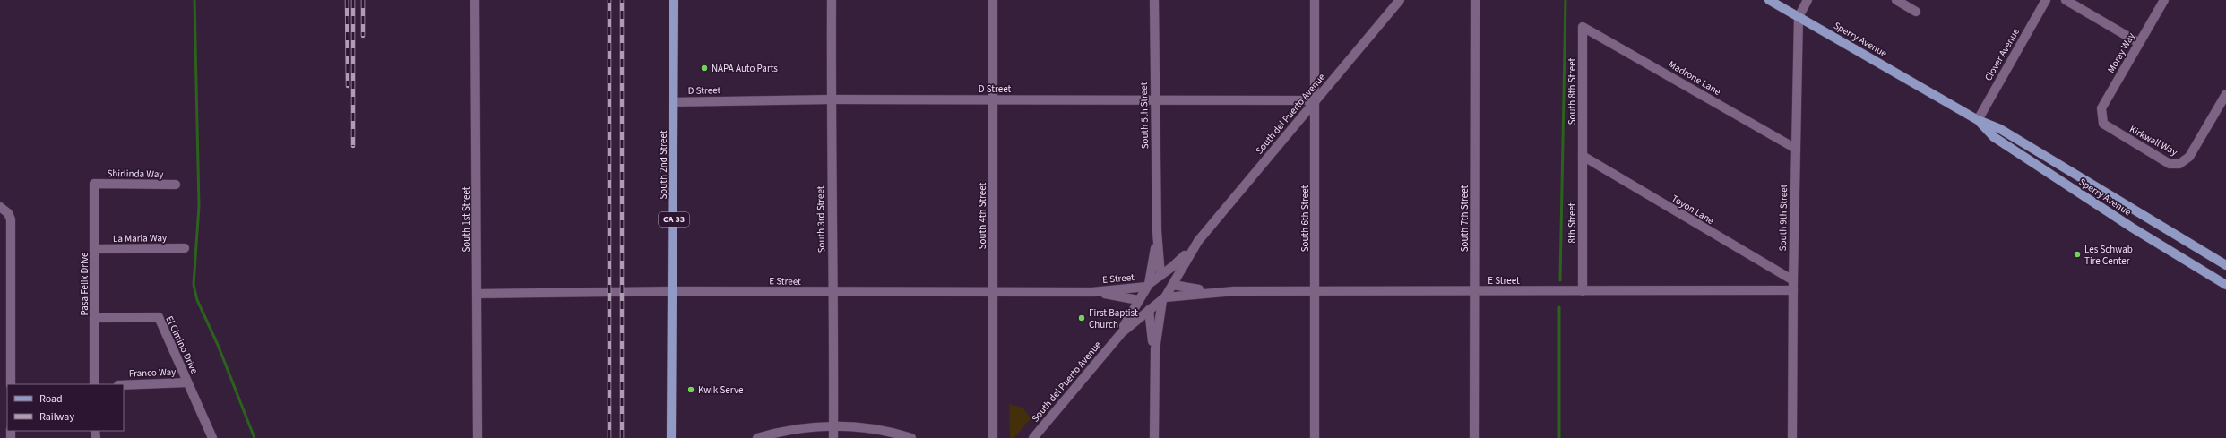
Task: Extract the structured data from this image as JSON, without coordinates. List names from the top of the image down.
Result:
{
  "streets": {
    "main road": ["Sperry Avenue", "South 2nd Street", "CA 33"],
    "street": [
      "Moray Way",
      "Clover Avenue",
      "Madrone Lane",
      "D Street",
      "South 8th Street",
      "South del Puerto Avenue",
      "South 5th Street",
      "Kirkwall Way",
      "Shirlinda Way",
      "Toyon Lane",
      "South 4th Street",
      "South 9th Street",
      "South 6th Street",
      "South 7th Street",
      "South 1st Street",
      "South 3rd Street",
      "8th Street",
      "La Maria Way",
      "E Street",
      "Pasa Felix Drive",
      "El Cimino Drive",
      "Franco Way"
    ]
  },
  "crossings": [
    ["Sperry Avenue", "Clover Avenue"],
    ["Sperry Avenue", "South 9th Street"],
    ["Moray Way", "Kirkwall Way"],
    ["Madrone Lane", "South 8th Street"],
    ["Madrone Lane", "South 9th Street"],
    ["D Street", "South del Puerto Avenue"],
    ["D Street", "South 5th Street"],
    ["D Street", "South 2nd Street"],
    ["D Street", "South 4th Street"],
    ["D Street", "South 6th Street"],
    ["D Street", "South 3rd Street"],
    ["South 8th Street", "Toyon Lane"],
    ["South 8th Street", "8th Street"],
    ["South del Puerto Avenue", "South 5th Street"],
    ["South del Puerto Avenue", "South 6th Street"],
    ["South del Puerto Avenue", "E Street"],
    ["South 5th Street", "E Street"],
    ["South 2nd Street", "E Street"],
    ["Shirlinda Way", "Pasa Felix Drive"],
    ["Toyon Lane", "South 9th Street"],
    ["Toyon Lane", "8th Street"],
    ["South 4th Street", "E Street"],
    ["South 9th Street", "E Street"],
    ["South 6th Street", "E Street"],
    ["South 7th Street", "E Street"],
    ["South 1st Street", "E Street"],
    ["South 3rd Street", "E Street"],
    ["8th Street", "E Street"],
    ["La Maria Way", "Pasa Felix Drive"],
    ["Pasa Felix Drive", "El Cimino Drive"],
    ["El Cimino Drive", "Franco Way"]
  ],
  "places": [
    "NAPA Auto Parts",
    "Les Schwab Tire Center",
    "First Baptist Church",
    "Kwik Serve"
  ],
  "legend": ["Road", "Railway"]
}
